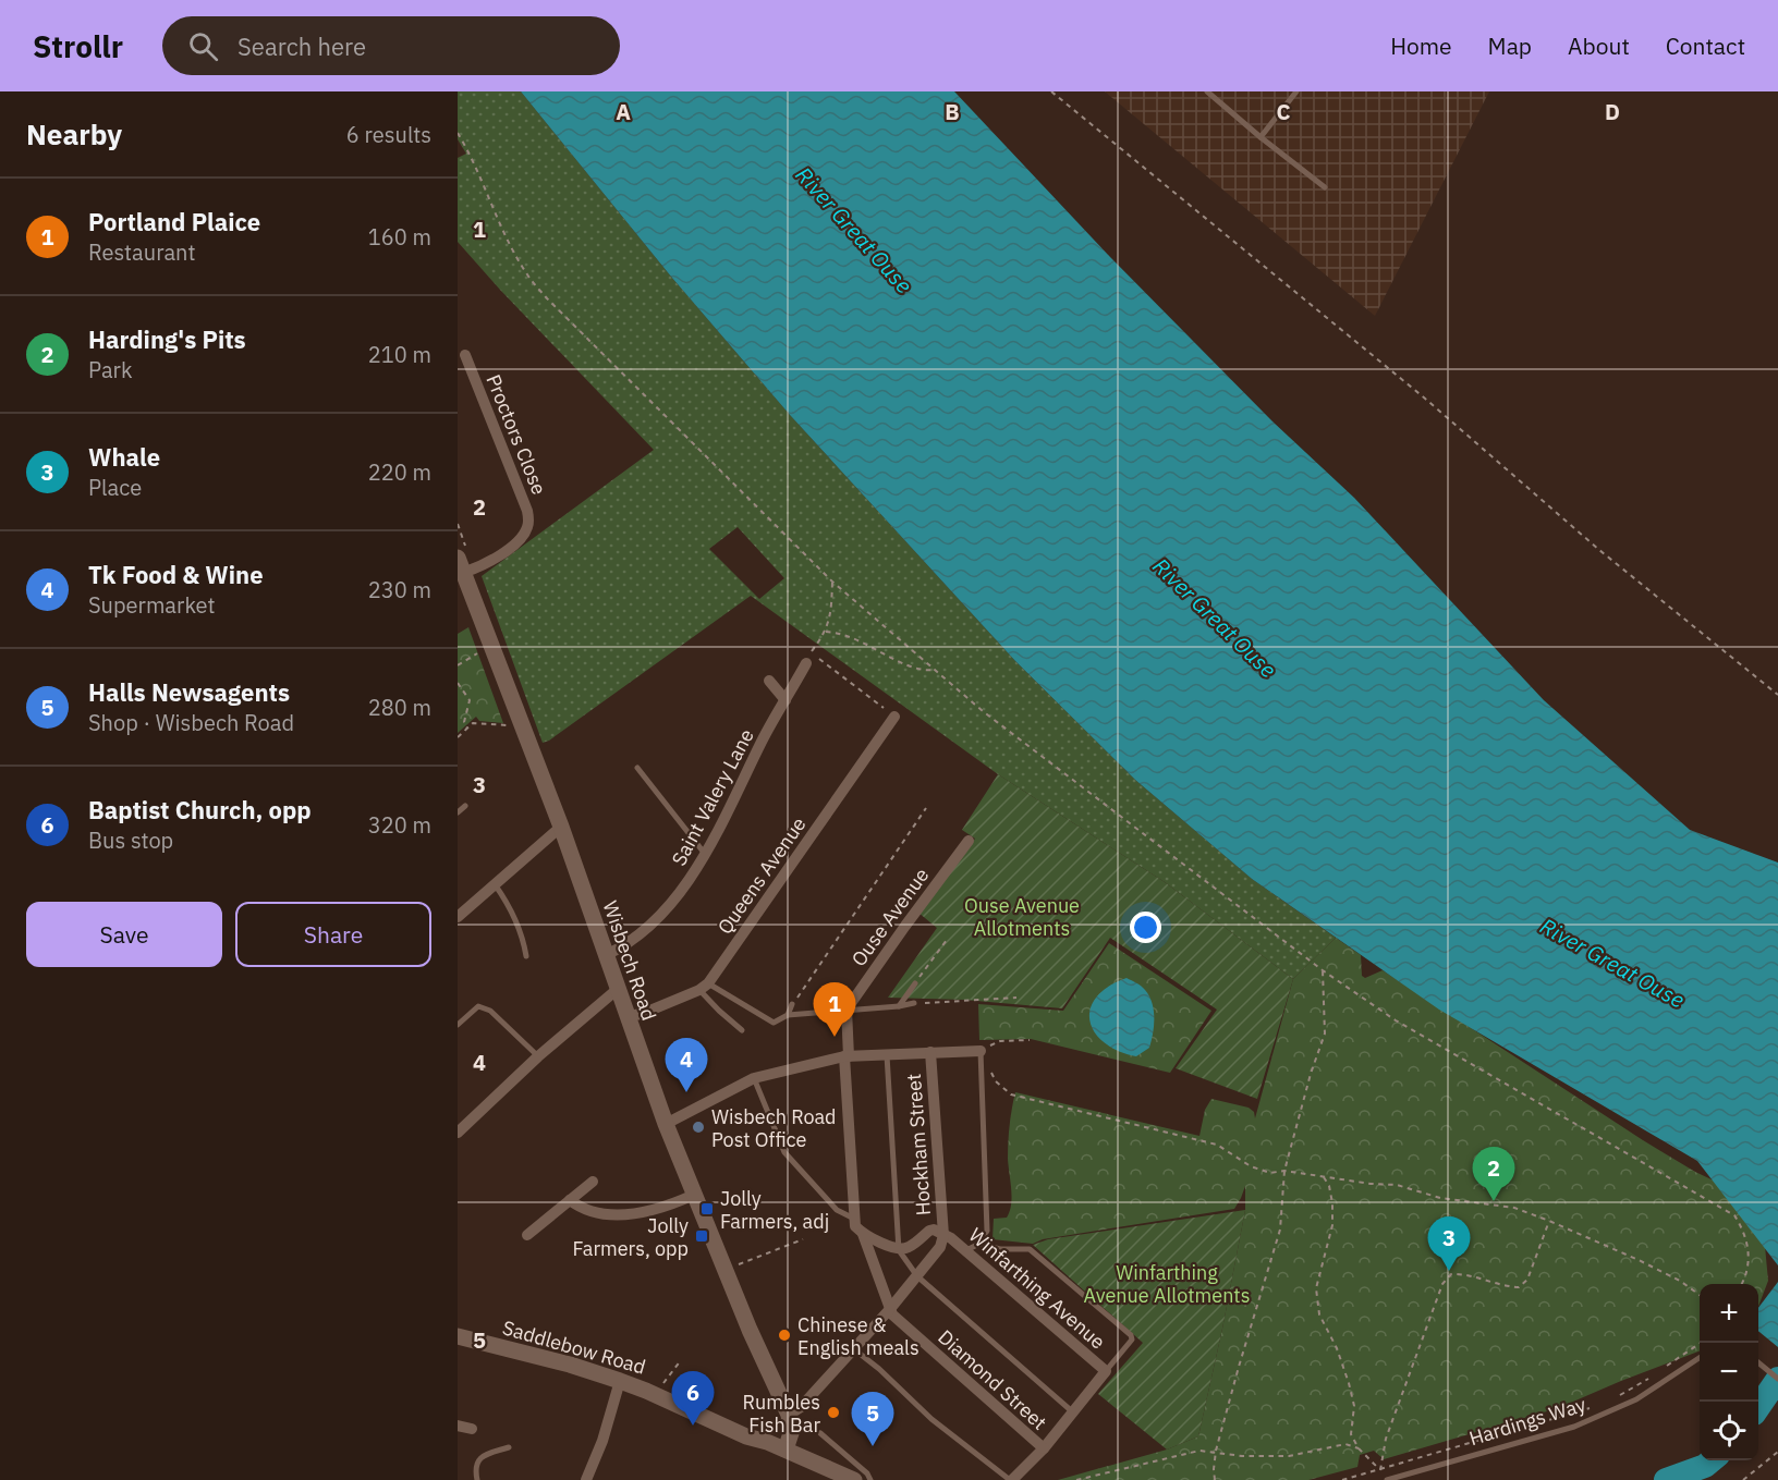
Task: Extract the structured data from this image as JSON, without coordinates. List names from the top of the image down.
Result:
{
  "streets": {
    "street": [
      "Proctors Close",
      "Saint Valery Lane",
      "Queens Avenue",
      "Ouse Avenue",
      "Wisbech Road",
      "Hockham Street",
      "Winfarthing Avenue",
      "Saddlebow Road",
      "Diamond Street"
    ],
    "lane": ["Hardings Way"]
  },
  "crossings": [
    ["Proctors Close", "Wisbech Road"],
    ["Saint Valery Lane", "Wisbech Road"],
    ["Wisbech Road", "Saddlebow Road"],
    ["Hockham Street", "Winfarthing Avenue"]
  ],
  "water": ["River Great Ouse"],
  "parks": ["Ouse Avenue Allotments", "Winfarthing Avenue Allotments"],
  "places": {
    "other": ["Wisbech Road Post Office", "Chinese & English meals", "Rumbles Fish Bar"],
    "transit": ["Jolly Farmers, adj", "Jolly Farmers, opp"]
  },
  "page": {
    "header": "Strollr",
    "search": "Search here",
    "nav": [
      "Home",
      "Map",
      "About",
      "Contact"
    ],
    "heading": ["Nearby", "6 results"],
    "list": [
      {
        "mark": "1",
        "name": "Portland Plaice",
        "note": "Restaurant",
        "value": "160 m"
      },
      {
        "mark": "2",
        "name": "Harding's Pits",
        "note": "Park",
        "value": "210 m"
      },
      {
        "mark": "3",
        "name": "Whale",
        "note": "Place",
        "value": "220 m"
      },
      {
        "mark": "4",
        "name": "Tk Food & Wine",
        "note": "Supermarket",
        "value": "230 m"
      },
      {
        "mark": "5",
        "name": "Halls Newsagents",
        "note": "Shop · Wisbech Road",
        "value": "280 m"
      },
      {
        "mark": "6",
        "name": "Baptist Church, opp",
        "note": "Bus stop",
        "value": "320 m"
      }
    ],
    "buttons": ["Save", "Share"],
    "pins": [
      "1",
      "4",
      "2",
      "3",
      "6",
      "5"
    ],
    "map_buttons": ["+", "−"]
  },
  "grid": {
    "columns": [
      "A",
      "B",
      "C",
      "D"
    ],
    "rows": [
      "1",
      "2",
      "3",
      "4",
      "5"
    ]
  }
}
